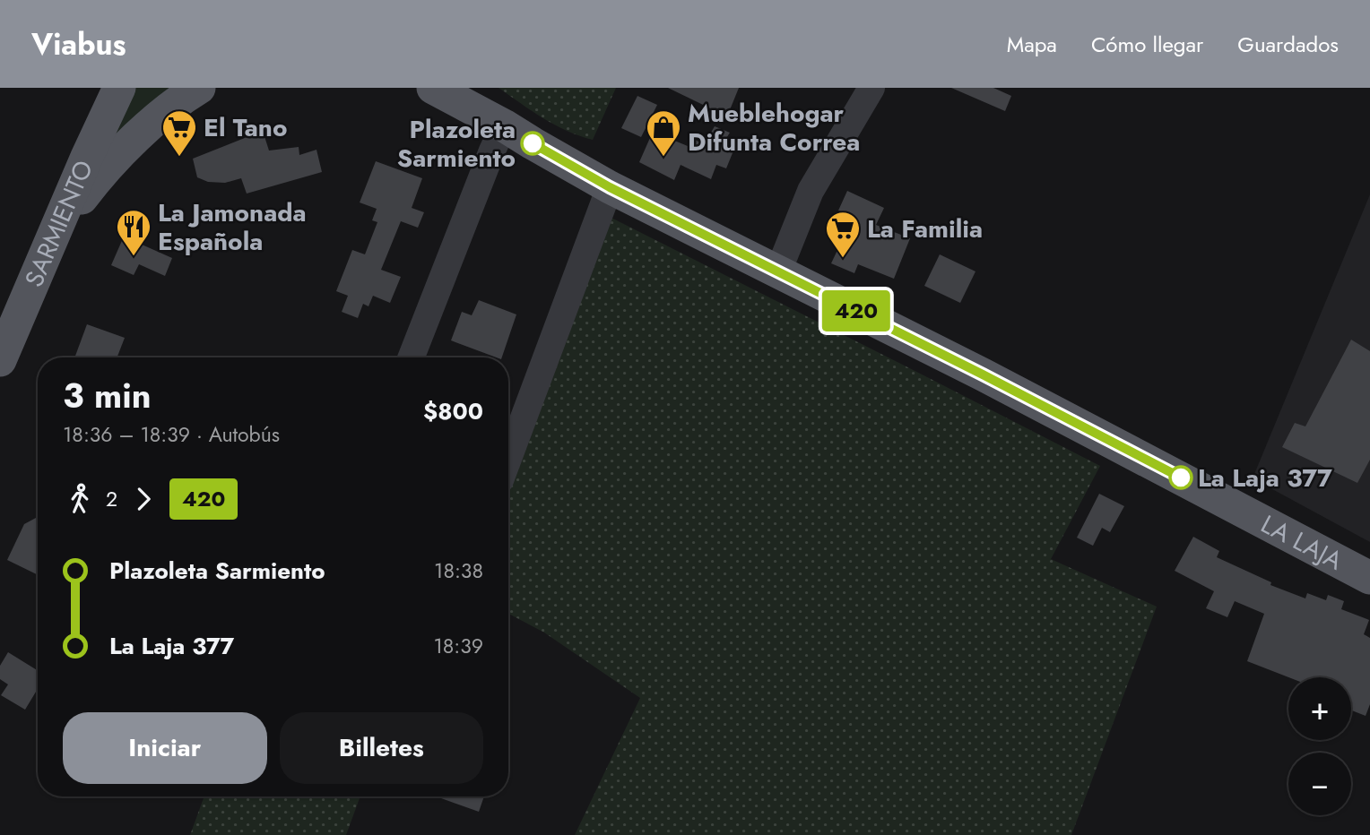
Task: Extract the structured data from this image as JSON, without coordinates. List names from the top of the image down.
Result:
{
  "streets": {
    "main road": ["SARMIENTO", "LA LAJA"]
  },
  "places": {
    "other": ["Plazoleta Sarmiento", "La Laja 377"],
    "supermarket": ["El Tano", "La Familia"],
    "shop": ["Mueblehogar Difunta Correa"],
    "restaurant": ["La Jamonada Española"]
  },
  "lines": ["bus line 420"],
  "page": {
    "header": "Viabus",
    "nav": ["Mapa", "Cómo llegar", "Guardados"],
    "on_map": "420",
    "heading": ["3 min", "18:36 – 18:39 · Autobús", "$800"],
    "legs": ["2", "420"],
    "list": [
      {
        "name": "Plazoleta Sarmiento",
        "value": "18:38"
      },
      {
        "name": "La Laja 377",
        "value": "18:39"
      }
    ],
    "map_buttons": ["+", "−"],
    "buttons": ["Iniciar", "Billetes"]
  }
}
